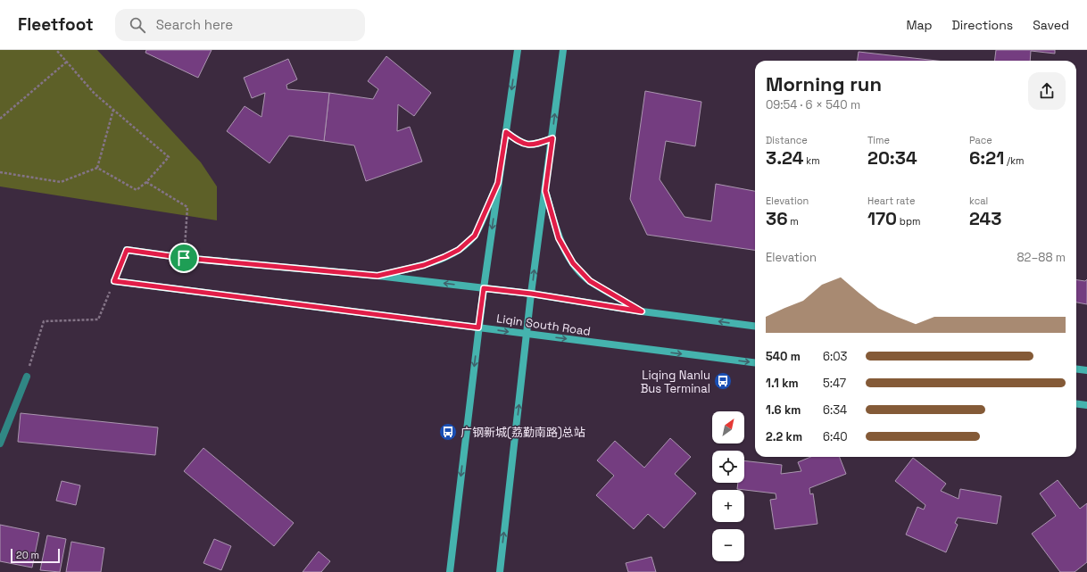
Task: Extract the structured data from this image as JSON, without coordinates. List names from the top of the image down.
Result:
{
  "streets": {
    "main road": ["Liqin South Road"]
  },
  "places": {
    "bus stop": ["Liqing Nanlu Bus Terminal", "广钢新城(荔勤南路)总站"]
  },
  "scale_bar": "20 m",
  "north": "top right",
  "page": {
    "header": "Fleetfoot",
    "search": "Search here",
    "nav": ["Map", "Directions", "Saved"],
    "heading": ["Morning run", "09:54 · 6 × 540 m"],
    "stats": [
      ["Distance", "3.24 km"],
      ["Time", "20:34"],
      ["Pace", "6:21 /km"],
      ["Elevation", "36 m"],
      ["Heart rate", "170 bpm"],
      ["kcal", "243"]
    ],
    "chart": ["Elevation", "82–88 m"],
    "list": [
      {
        "name": "540 m",
        "note": "6:03"
      },
      {
        "name": "1.1 km",
        "note": "5:47"
      },
      {
        "name": "1.6 km",
        "note": "6:34"
      },
      {
        "name": "2.2 km",
        "note": "6:40"
      }
    ],
    "map_buttons": ["+", "−"],
    "scale": "20 m"
  }
}
